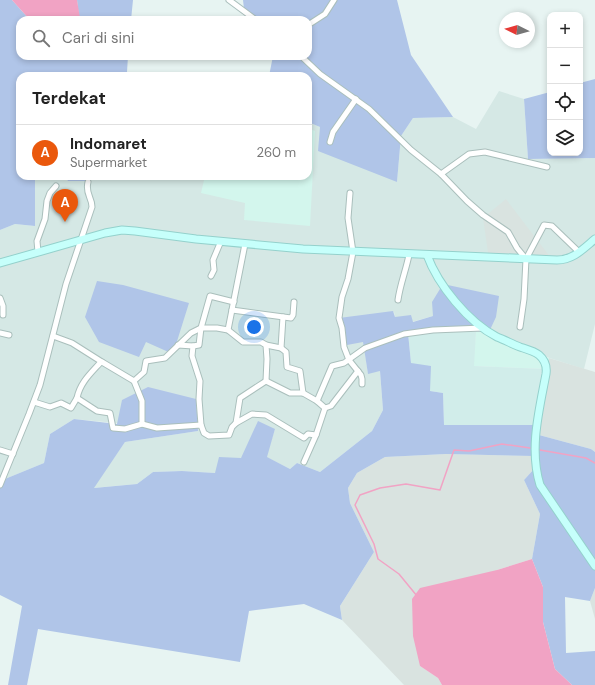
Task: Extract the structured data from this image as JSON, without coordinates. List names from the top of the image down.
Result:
{
  "north": "left",
  "page": {
    "map_buttons": ["+", "−"],
    "search": "Cari di sini",
    "heading": "Terdekat",
    "list": [
      {
        "mark": "A",
        "name": "Indomaret",
        "note": "Supermarket",
        "value": "260 m"
      }
    ],
    "pins": "A"
  }
}
